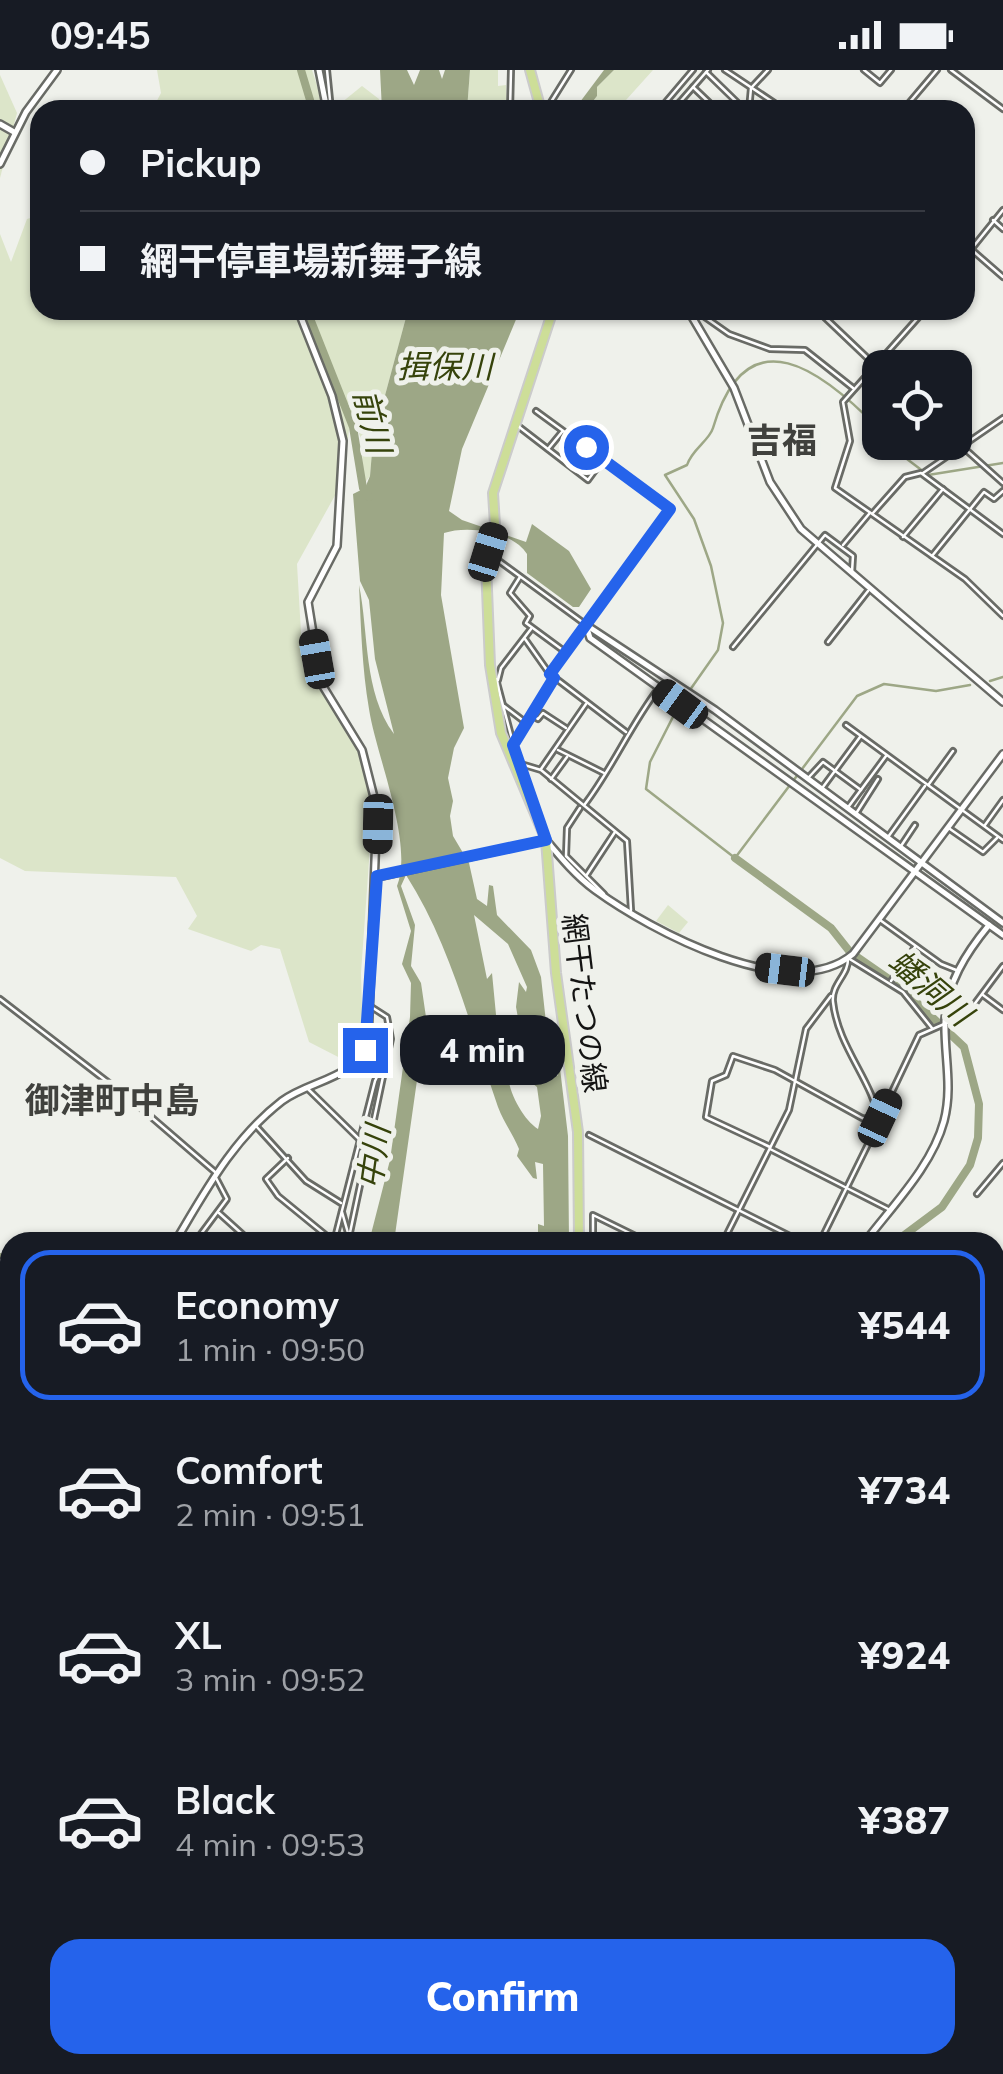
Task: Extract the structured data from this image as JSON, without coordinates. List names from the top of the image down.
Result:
{
  "streets": {
    "main road": ["網干たつの線"]
  },
  "districts": ["吉福", "御津町中島"],
  "water": [
    "揖保川",
    "前川",
    "蟠洞川",
    "中川"
  ],
  "page": {
    "status": "09:45",
    "banner": ["Pickup", "網干停車場新舞子線"],
    "bubble": "4 min",
    "list": [
      {
        "name": "Economy",
        "note": "1 min · 09:50",
        "value": "¥544"
      },
      {
        "name": "Comfort",
        "note": "2 min · 09:51",
        "value": "¥734"
      },
      {
        "name": "XL",
        "note": "3 min · 09:52",
        "value": "¥924"
      },
      {
        "name": "Black",
        "note": "4 min · 09:53",
        "value": "¥387"
      }
    ],
    "buttons": "Confirm"
  }
}
